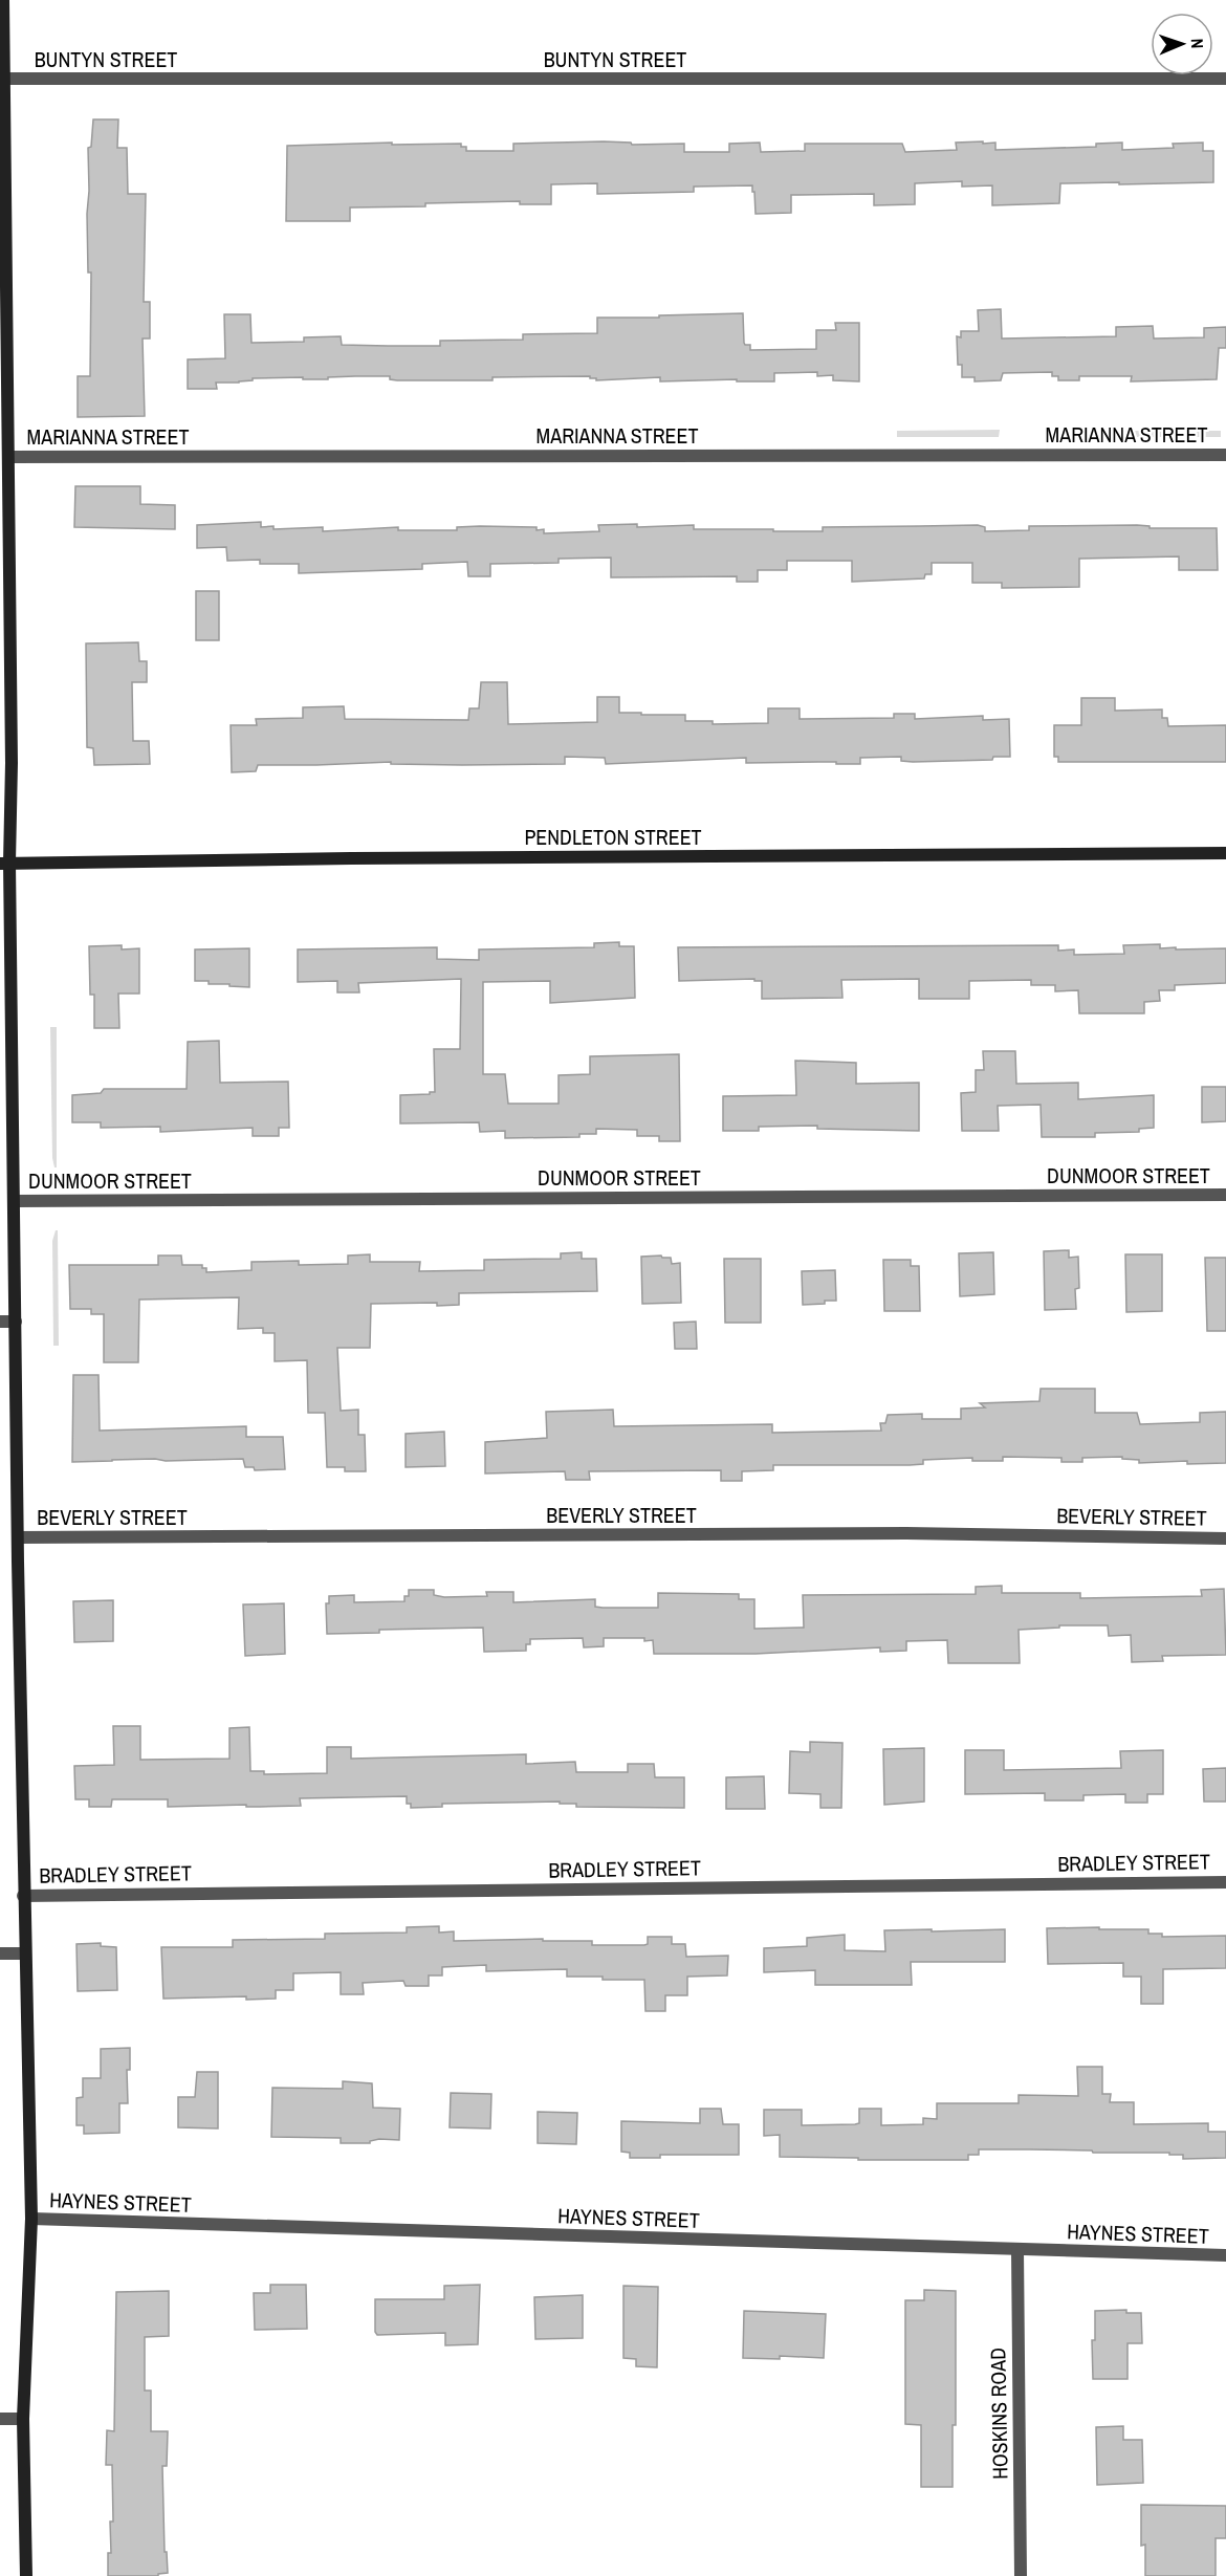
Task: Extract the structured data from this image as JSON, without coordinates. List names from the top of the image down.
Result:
{
  "streets": {
    "main road": ["PENDLETON STREET"],
    "street": [
      "BUNTYN STREET",
      "MARIANNA STREET",
      "DUNMOOR STREET",
      "BEVERLY STREET",
      "BRADLEY STREET",
      "HAYNES STREET",
      "HOSKINS ROAD"
    ]
  },
  "crossings": [
    ["HAYNES STREET", "HOSKINS ROAD"]
  ],
  "north": "right"
}
